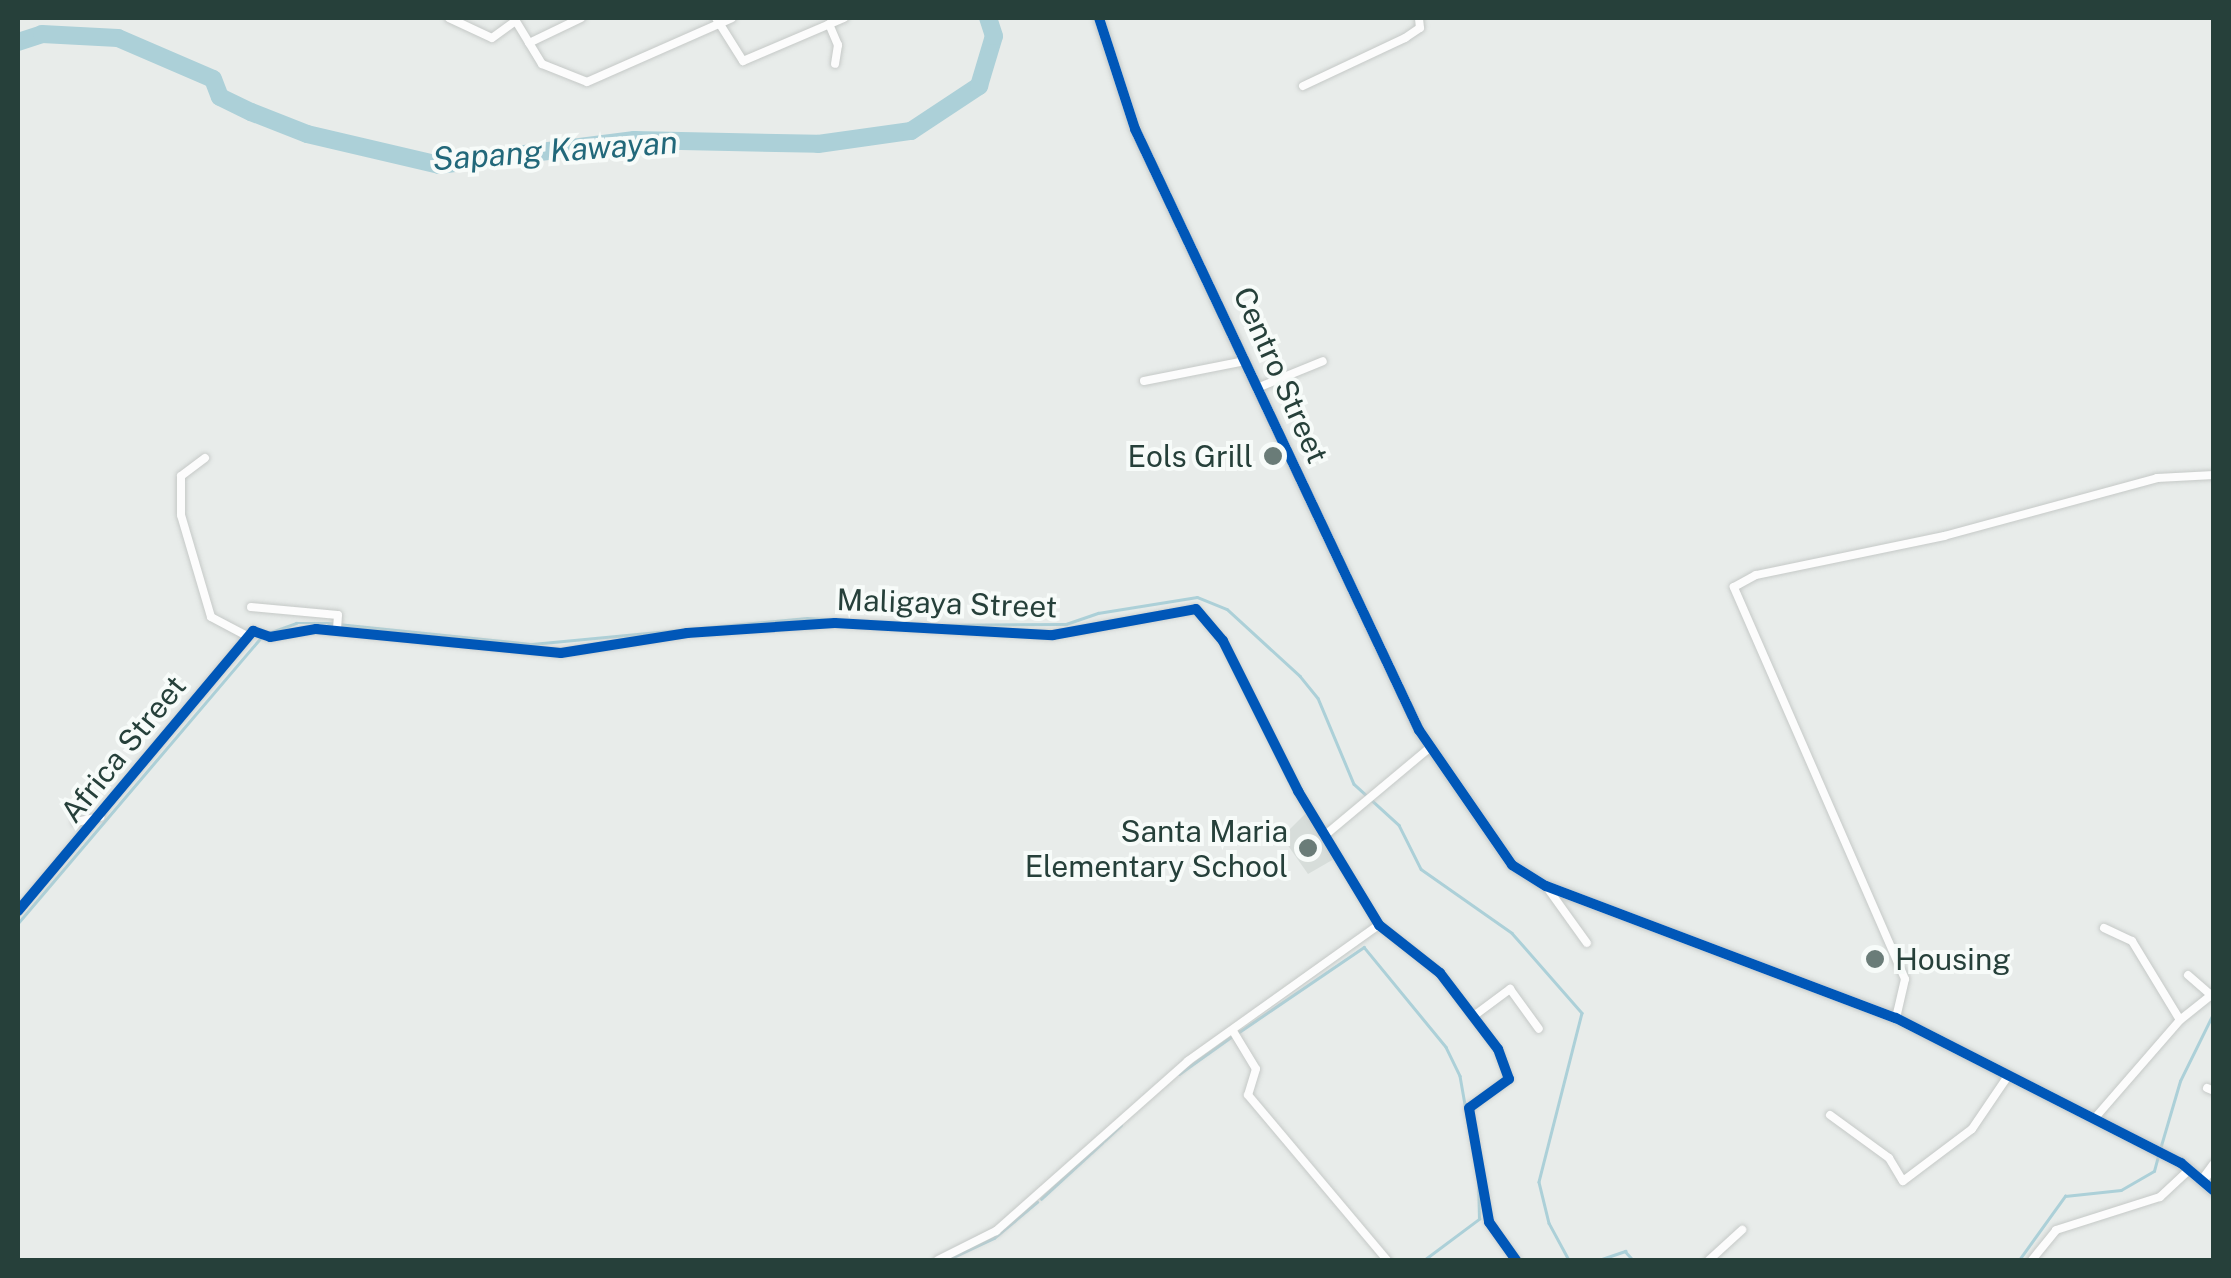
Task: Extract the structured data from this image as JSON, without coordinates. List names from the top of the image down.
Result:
{
  "streets": {
    "street": ["Centro Street", "Maligaya Street", "Africa Street"]
  },
  "crossings": [
    ["Maligaya Street", "Africa Street"]
  ],
  "water": ["Sapang Kawayan"],
  "places": ["Eols Grill", "Santa Maria Elementary School", "Housing"]
}
